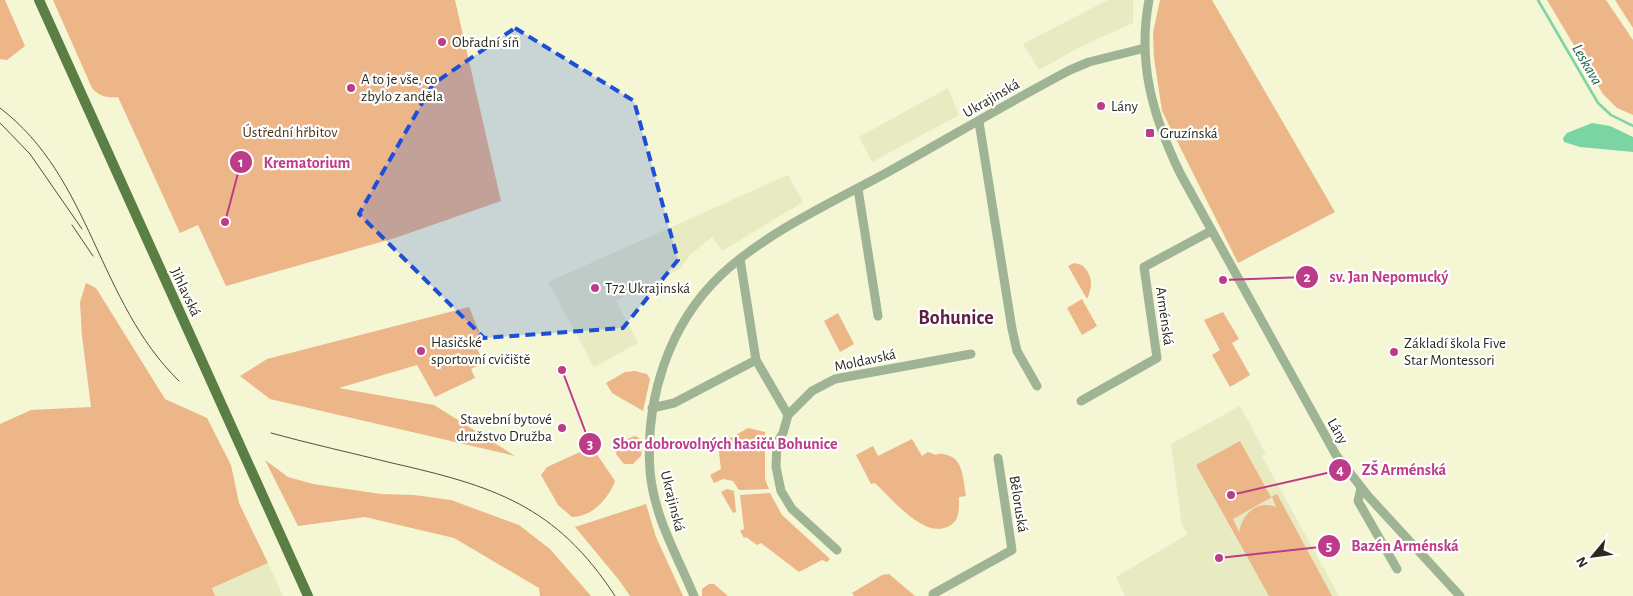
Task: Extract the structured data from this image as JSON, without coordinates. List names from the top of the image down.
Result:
{
  "streets": {
    "main road": ["Jihlavská"],
    "street": [
      "Ukrajinská",
      "Arménská",
      "Moldavská",
      "Lány",
      "Běloruská"
    ]
  },
  "crossings": [
    ["Ukrajinská", "Lány"],
    ["Arménská", "Lány"]
  ],
  "districts": ["Bohunice"],
  "water": ["Leskava"],
  "parks": ["Ústřední hřbitov"],
  "places": {
    "other": [
      "Obřadní síň",
      "A to je vše, co zbylo z anděla",
      "Lány",
      "Krematorium",
      "sv. Jan Nepomucký",
      "T72 Ukrajinská",
      "Hasičské sportovní cvičiště",
      "Základí škola Five Star Montessori",
      "Sbor dobrovolných hasičů Bohunice",
      "Stavební bytové družstvo Družba",
      "ZŠ Arménská",
      "Bazén Arménská"
    ],
    "transit": ["Gruzínská"]
  },
  "north": "bottom left"
}
